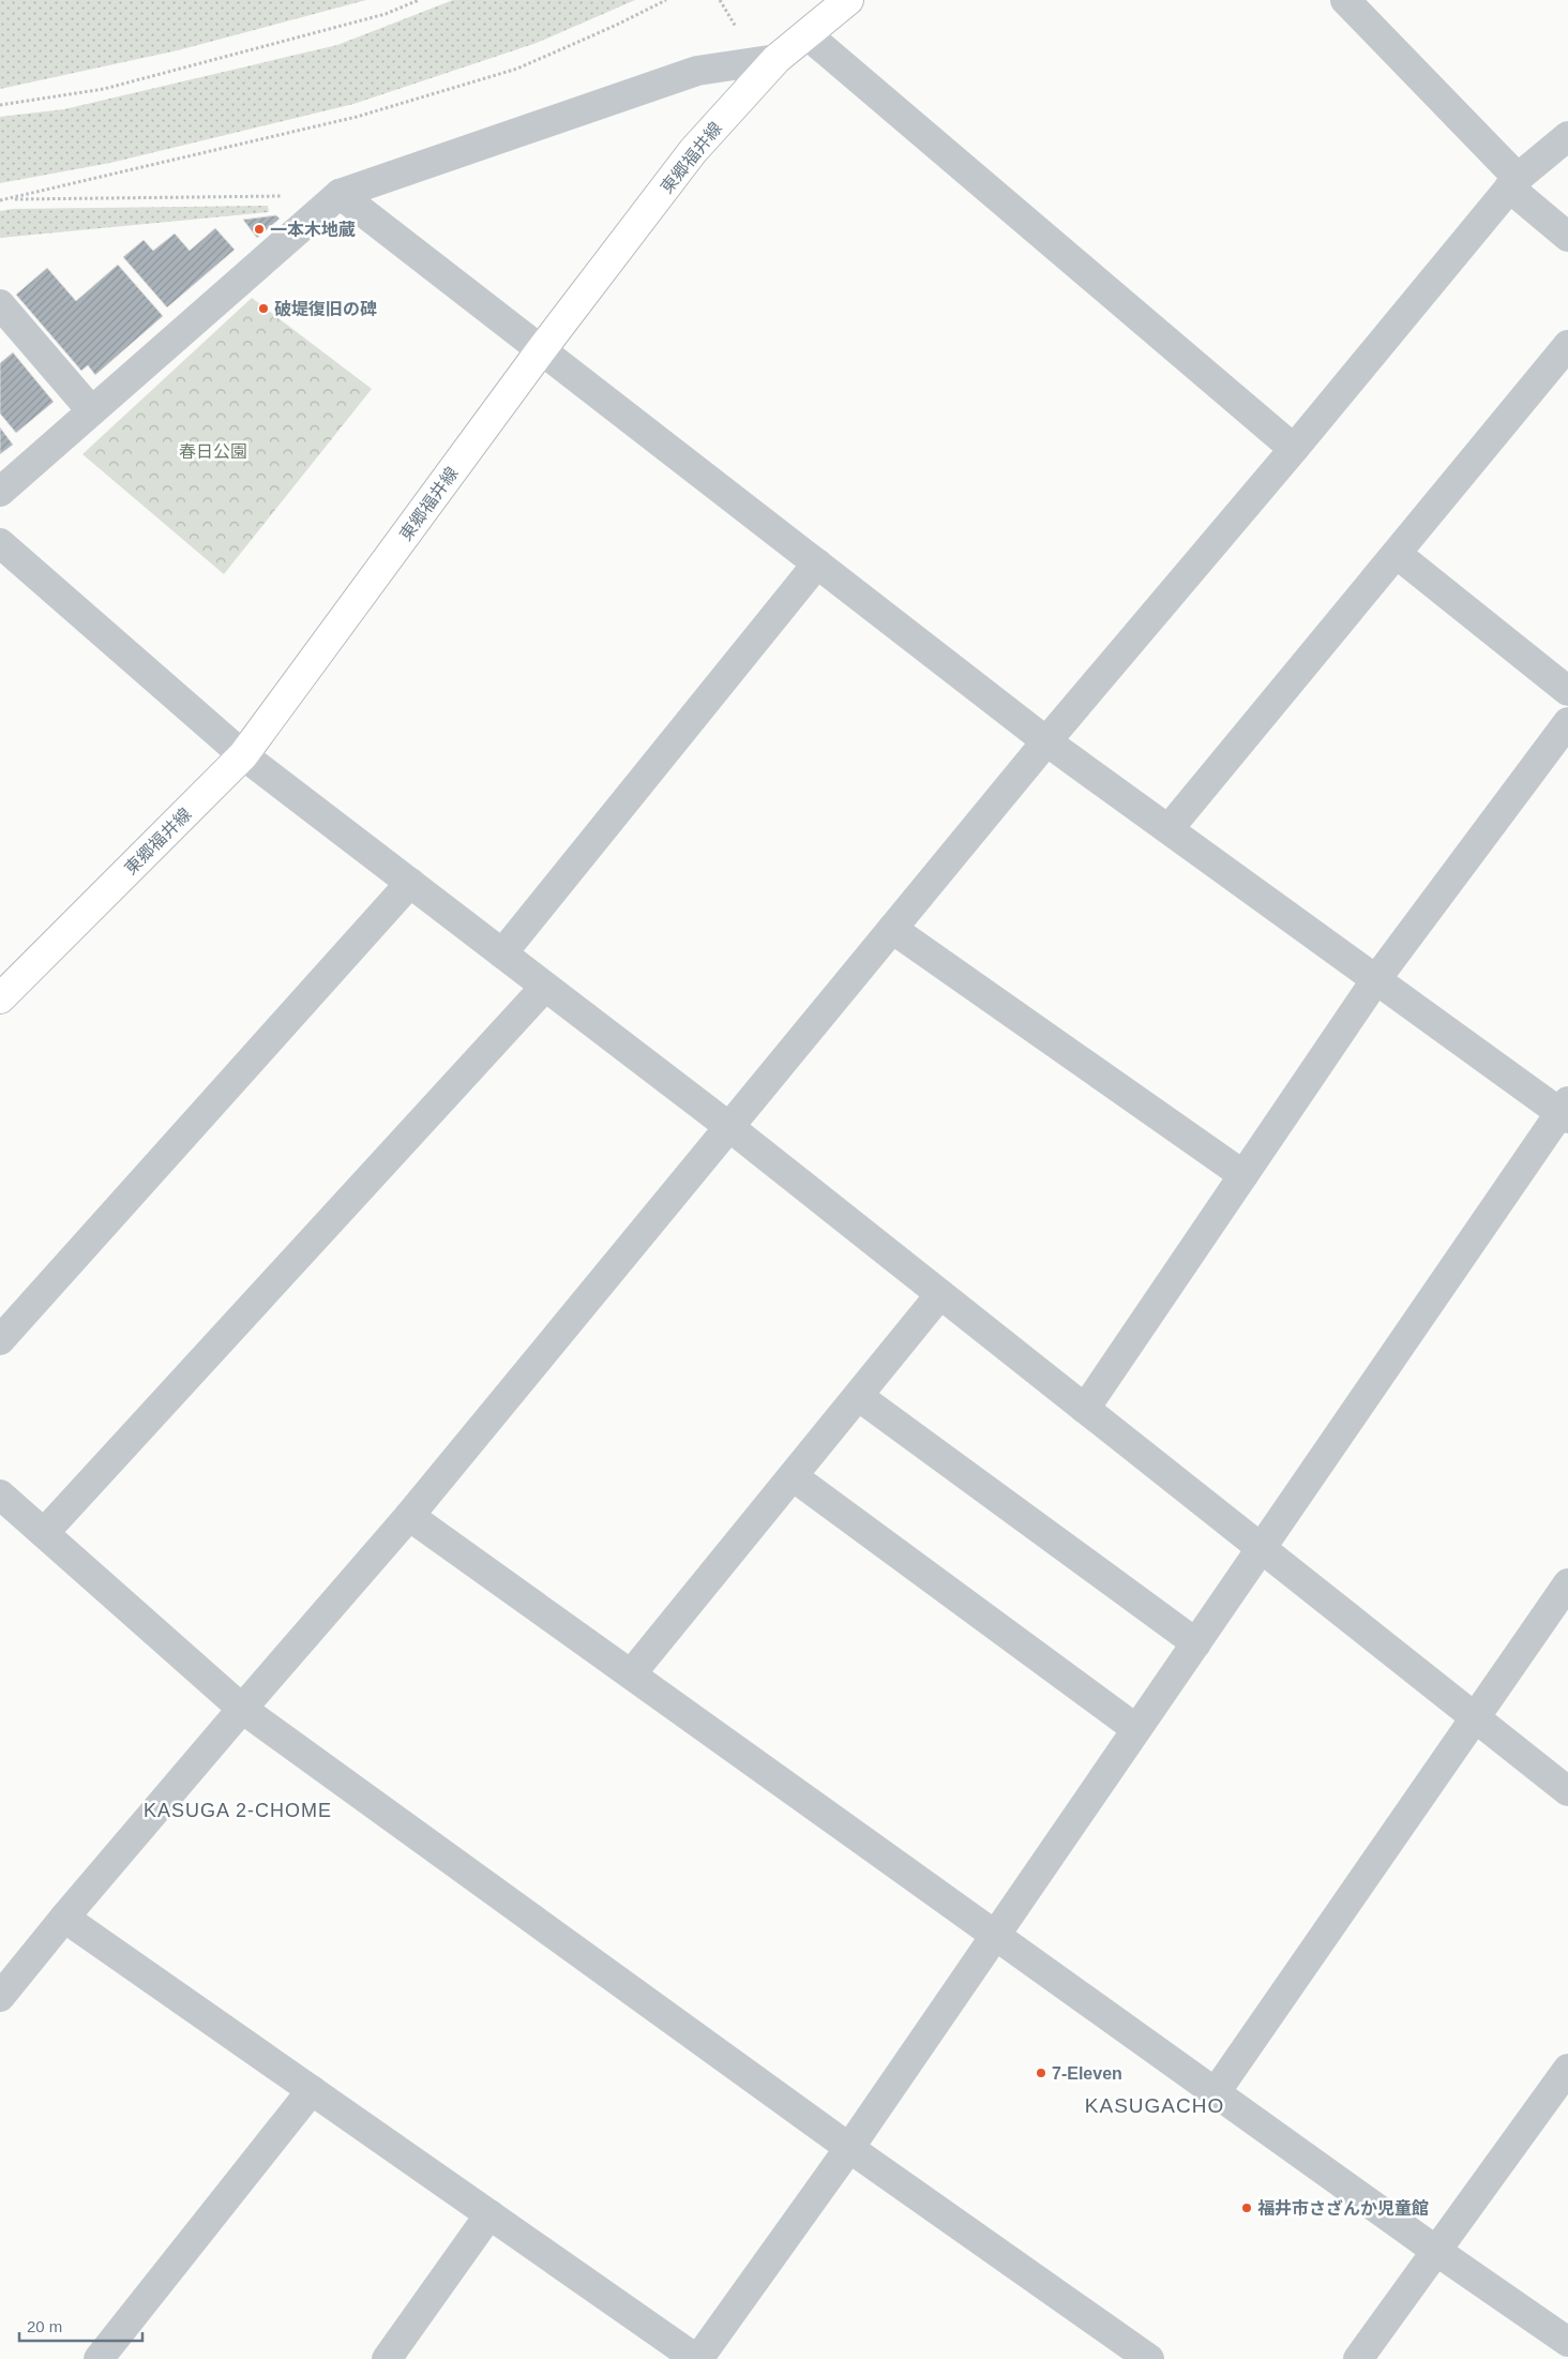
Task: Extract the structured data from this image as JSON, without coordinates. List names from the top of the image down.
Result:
{
  "streets": {
    "main road": ["東郷福井線"]
  },
  "districts": ["KASUGA 2-CHOME", "KASUGACHO"],
  "parks": ["春日公園"],
  "places": [
    "一本木地蔵",
    "破堤復旧の碑",
    "7-Eleven",
    "福井市さざんか児童館"
  ],
  "scale_bar": "20 m"
}
